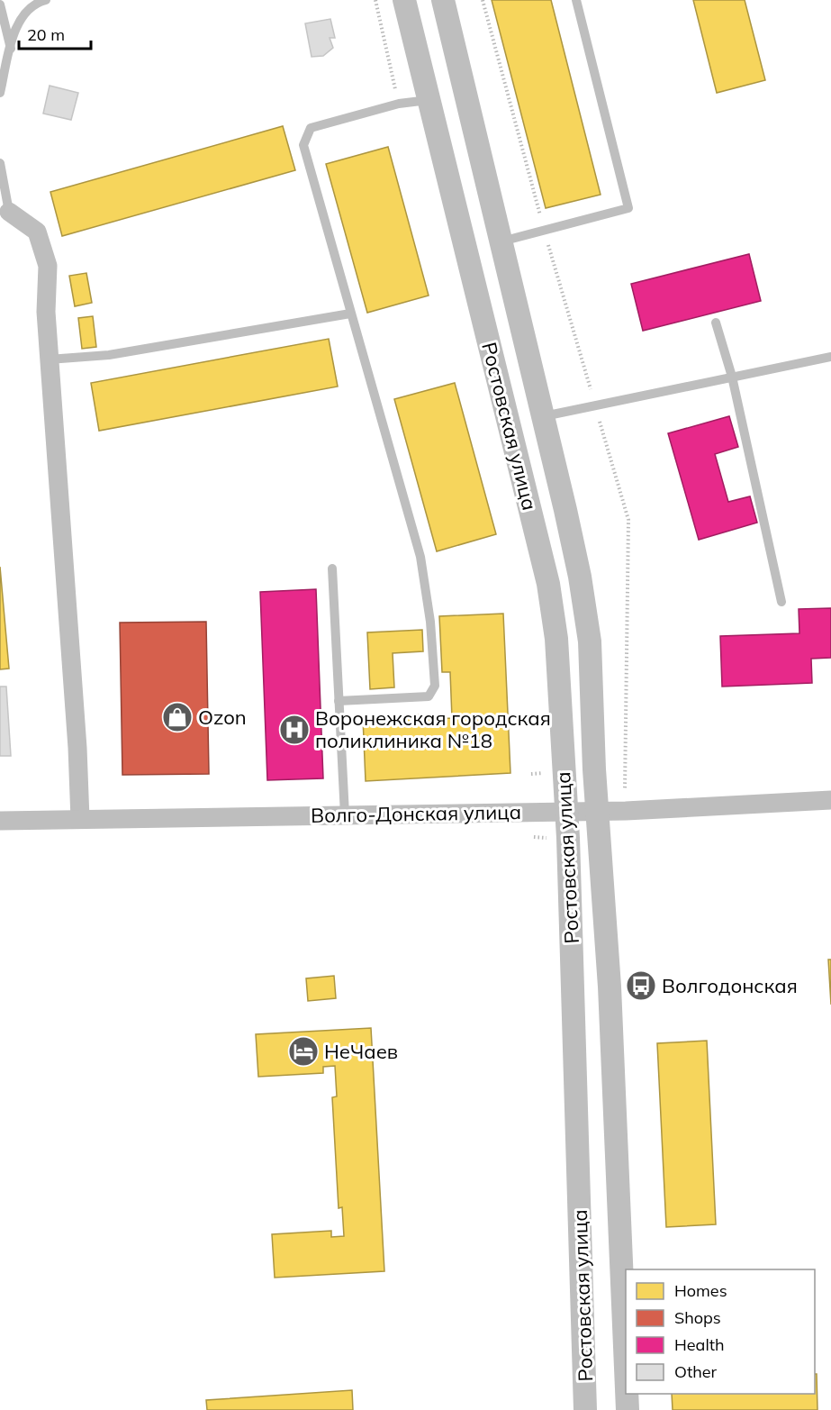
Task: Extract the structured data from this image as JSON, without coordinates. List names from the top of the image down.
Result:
{
  "streets": {
    "street": ["Ростовская улица", "Волго-Донская улица"]
  },
  "crossings": [
    ["Ростовская улица", "Волго-Донская улица"]
  ],
  "places": {
    "shop": ["Ozon"],
    "hospital": ["Воронежская городская поликлиника №18"],
    "bus stop": ["Волгодонская"],
    "hotel": ["НеЧаев"]
  },
  "legend": [
    "Homes",
    "Shops",
    "Health",
    "Other"
  ],
  "scale_bar": "20 m"
}
